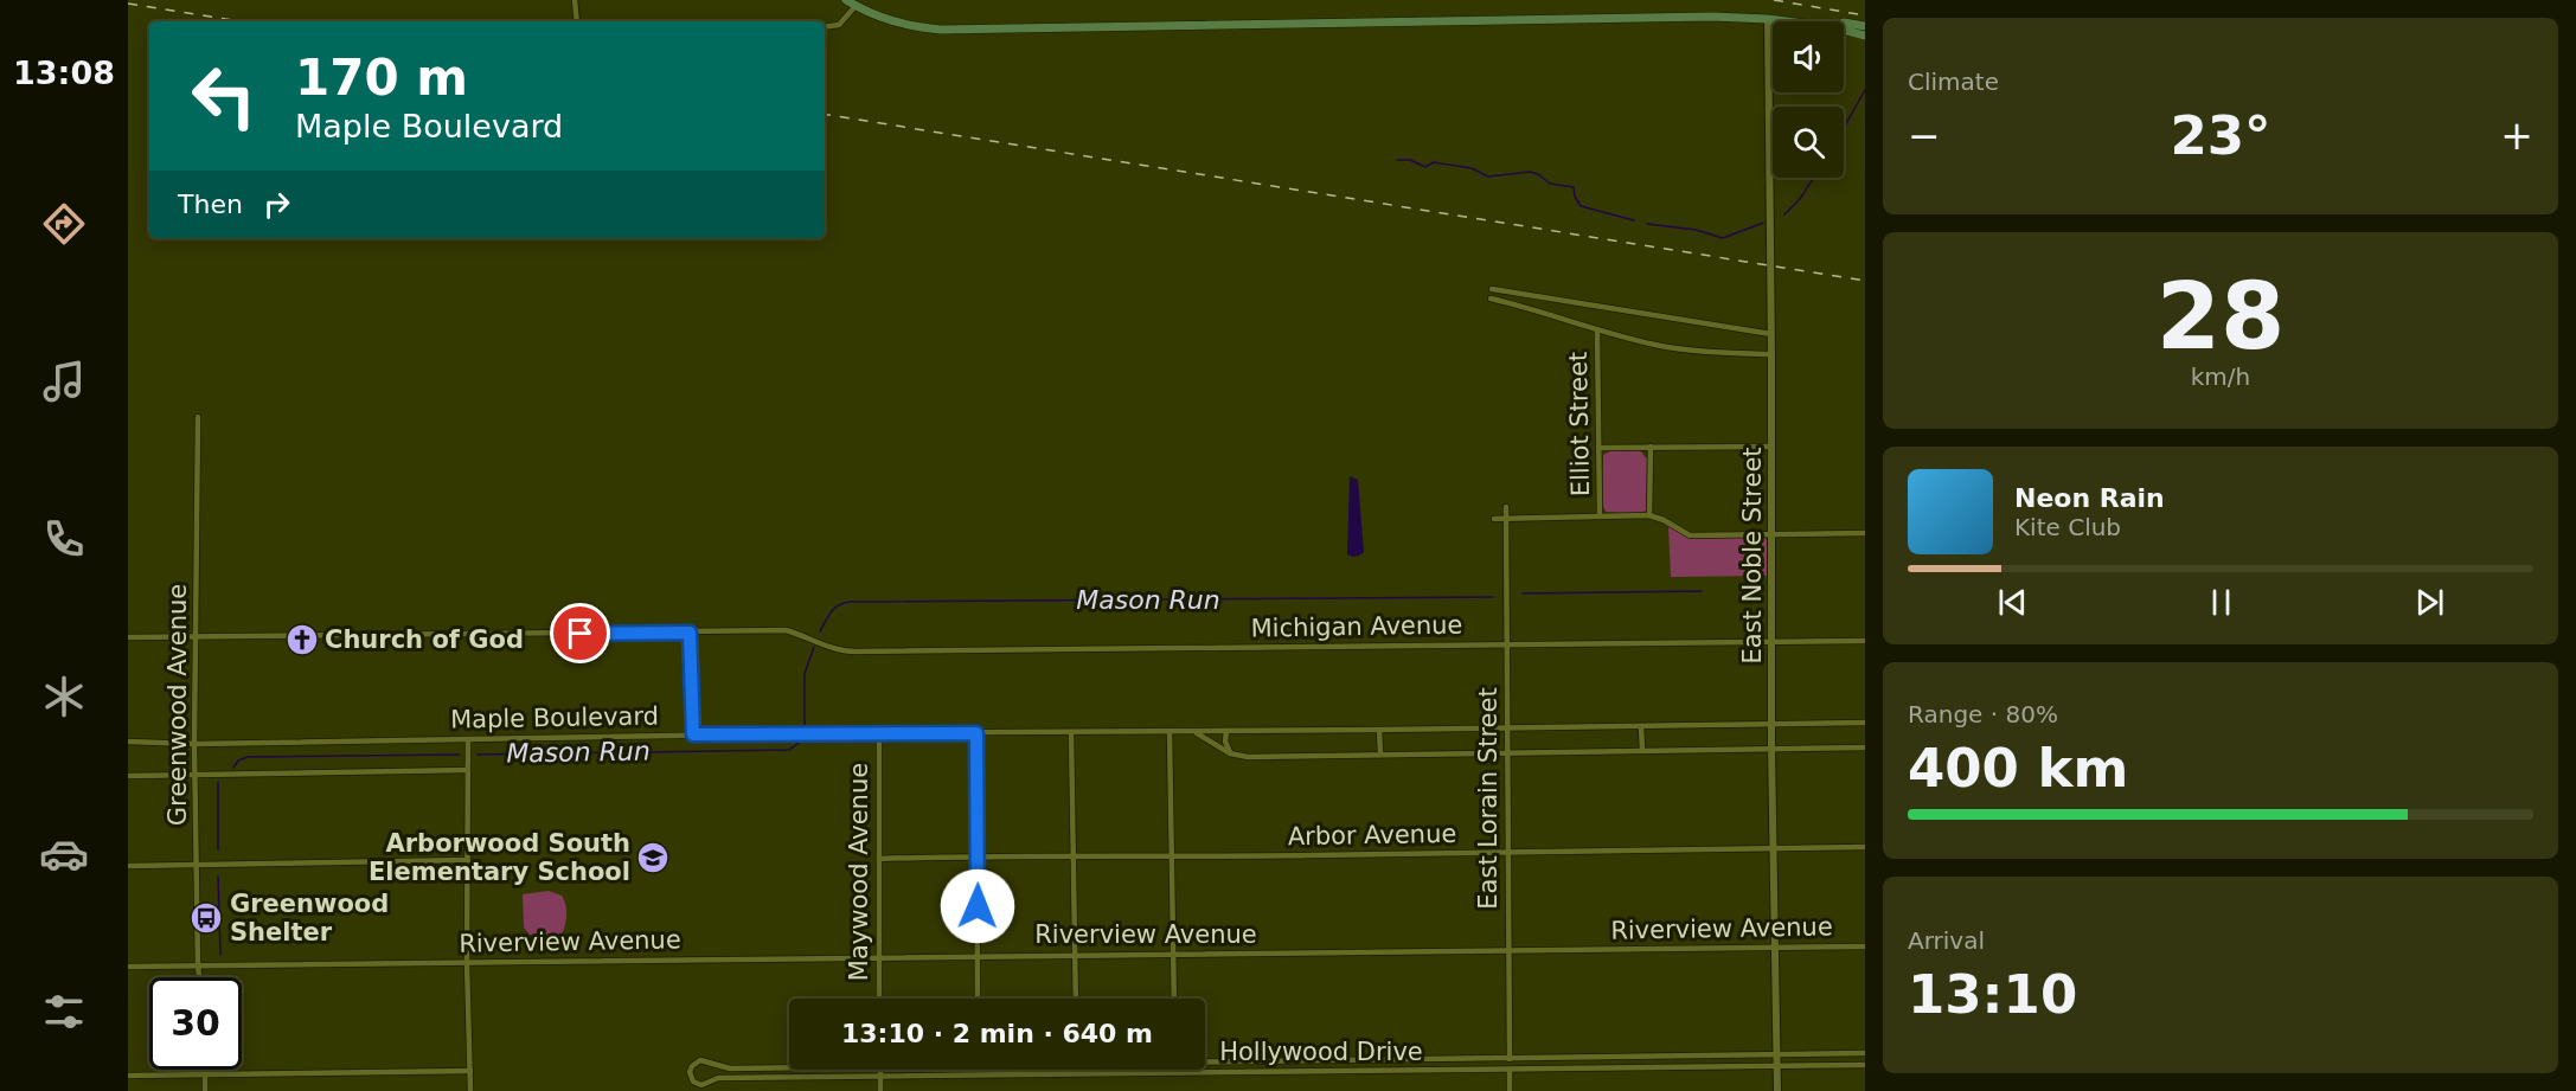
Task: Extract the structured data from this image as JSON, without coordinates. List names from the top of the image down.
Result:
{
  "streets": {
    "street": [
      "Elliot Street",
      "East Noble Street",
      "Michigan Avenue",
      "Greenwood Avenue",
      "Maple Boulevard",
      "East Lorain Street",
      "Arbor Avenue",
      "Maywood Avenue",
      "Riverview Avenue",
      "Hollywood Drive"
    ]
  },
  "crossings": [
    ["East Noble Street", "Michigan Avenue"],
    ["East Noble Street", "Maple Boulevard"],
    ["East Noble Street", "Arbor Avenue"],
    ["East Noble Street", "Riverview Avenue"],
    ["East Noble Street", "Hollywood Drive"],
    ["Michigan Avenue", "Greenwood Avenue"],
    ["Michigan Avenue", "East Lorain Street"],
    ["Greenwood Avenue", "Maple Boulevard"],
    ["Greenwood Avenue", "Riverview Avenue"],
    ["Maple Boulevard", "East Lorain Street"],
    ["Maple Boulevard", "Maywood Avenue"],
    ["East Lorain Street", "Arbor Avenue"],
    ["East Lorain Street", "Riverview Avenue"],
    ["East Lorain Street", "Hollywood Drive"],
    ["Arbor Avenue", "Maywood Avenue"],
    ["Maywood Avenue", "Riverview Avenue"]
  ],
  "water": ["Mason Run"],
  "places": {
    "church": ["Church of God"],
    "school or university": ["Arborwood South Elementary School"],
    "bus stop": ["Greenwood Shelter"]
  },
  "page": {
    "tabs": "13:08",
    "tile": [
      "Climate",
      ["28", "km/h"],
      ["Range · 80%", "400 km"],
      ["Arrival", "13:10"]
    ],
    "turn": ["170 m", "Maple Boulevard"],
    "heat": ["−", "23°", "+"],
    "then": "Then",
    "song": ["Neon Rain", "Kite Club"],
    "limit": "30",
    "trip": "13:10 · 2 min · 640 m"
  }
}
